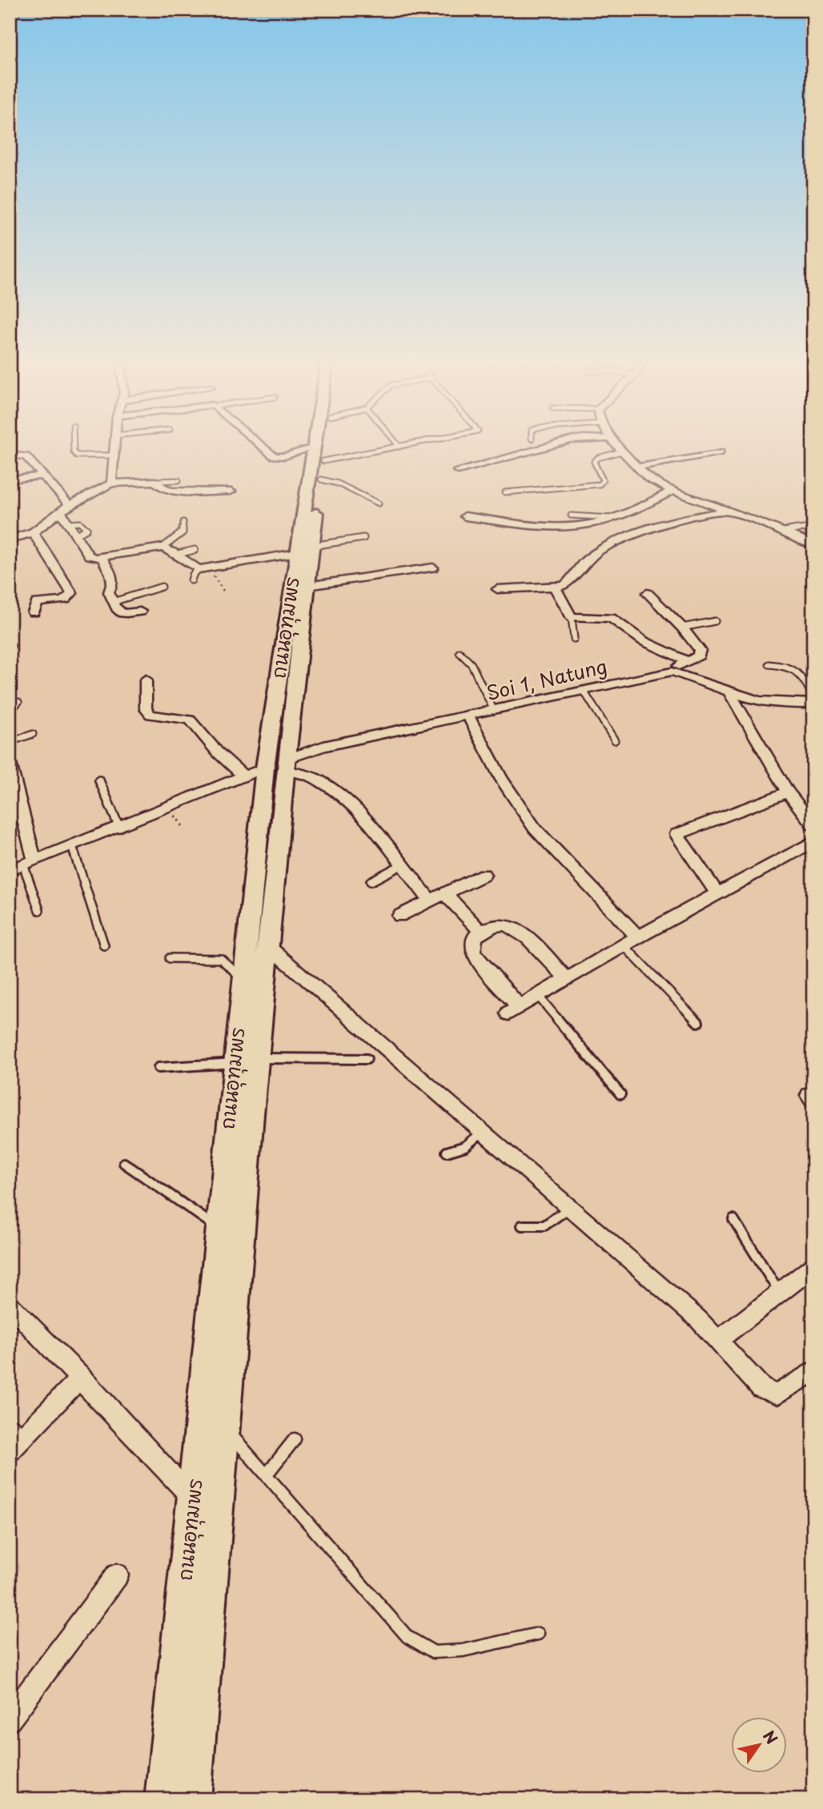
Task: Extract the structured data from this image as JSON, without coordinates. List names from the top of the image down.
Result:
{
  "streets": {
    "street": ["ถนนอุทุมพร", "Soi 1, Natung"]
  },
  "crossings": [
    ["ถนนอุทุมพร", "Soi 1, Natung"]
  ],
  "north": "top right"
}
